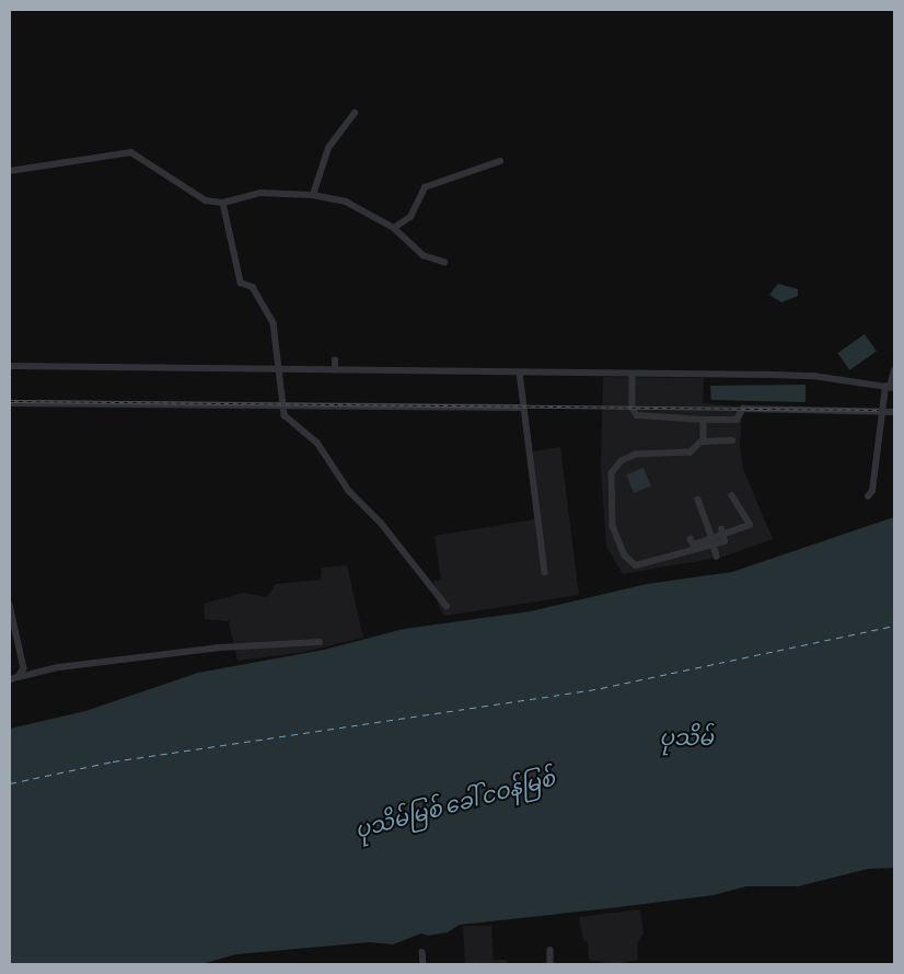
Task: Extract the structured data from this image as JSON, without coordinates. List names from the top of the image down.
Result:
{
  "water": ["ပုသိမ်", "ပုသိမ်မြစ် ခေါ် ငဝန်မြစ်"]
}
